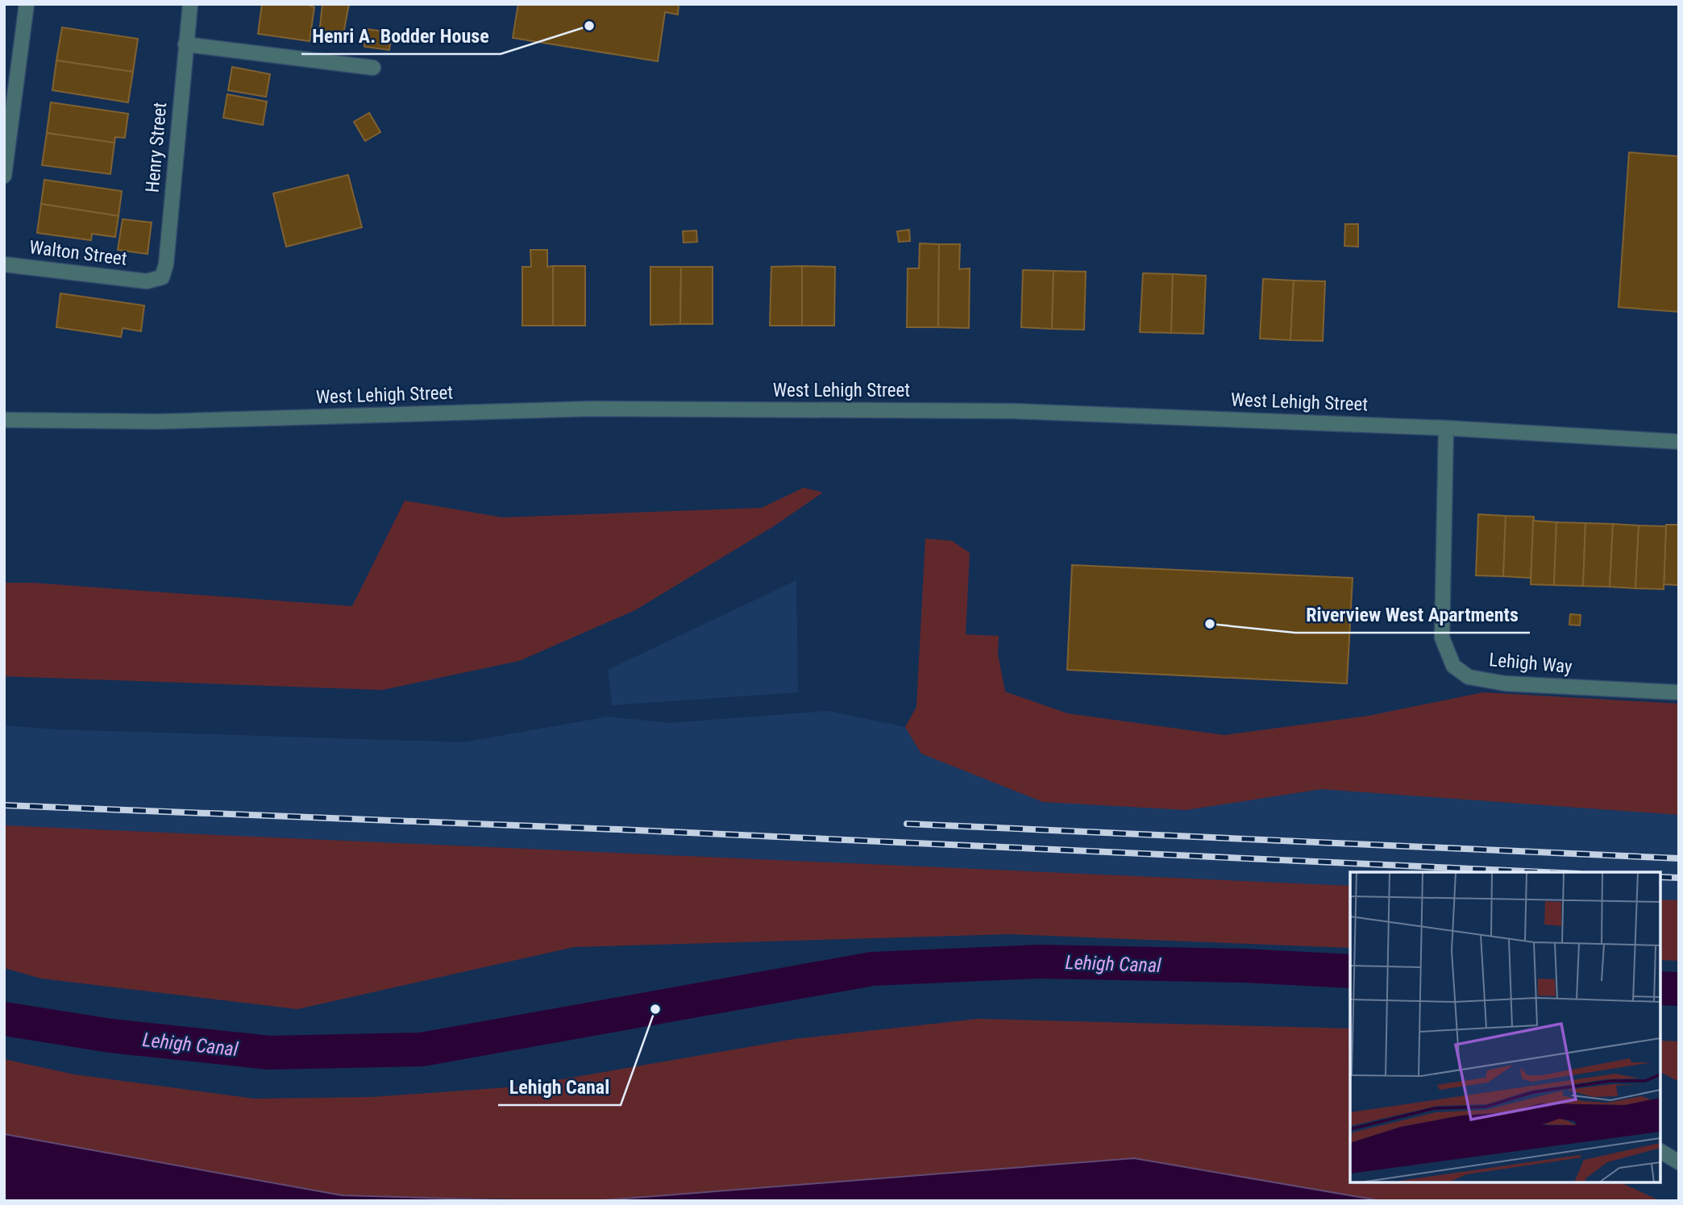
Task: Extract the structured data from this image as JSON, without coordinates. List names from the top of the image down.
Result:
{
  "streets": {
    "street": [
      "Henry Street",
      "Walton Street",
      "West Lehigh Street",
      "Lehigh Way"
    ]
  },
  "crossings": [
    ["Henry Street", "Walton Street"],
    ["West Lehigh Street", "Lehigh Way"]
  ],
  "water": ["Lehigh Canal"],
  "places": ["Henri A. Bodder House", "Riverview West Apartments", "Lehigh Canal"]
}
